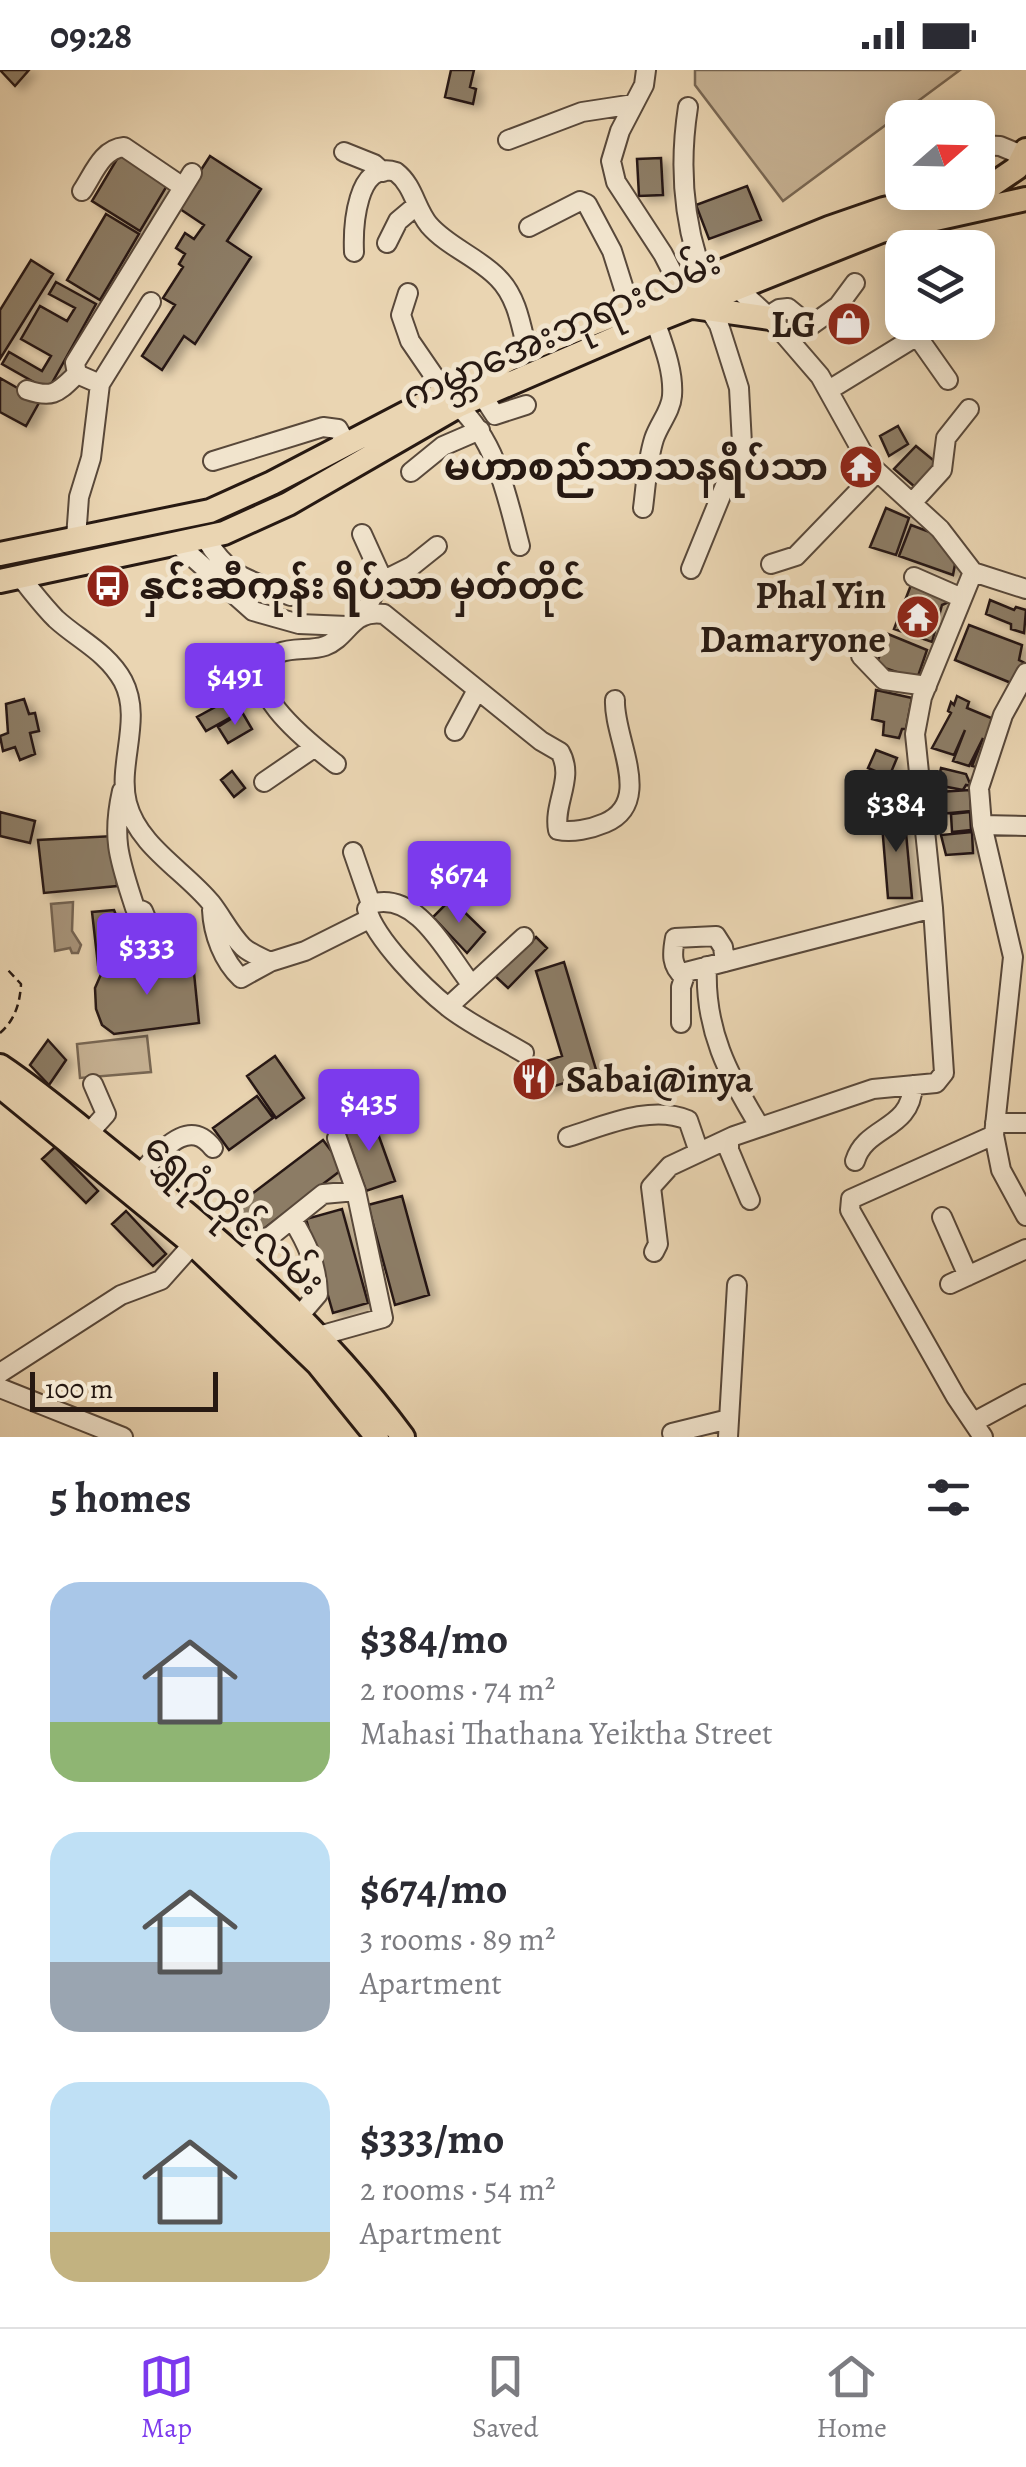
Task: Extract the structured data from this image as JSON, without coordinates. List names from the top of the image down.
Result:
{
  "streets": {
    "main road": ["ကမ္ဘာအေးဘုရားလမ်း", "ရွှေဂုံတိုင်လမ်း"]
  },
  "places": {
    "shop": ["LG"],
    "temple": ["မဟာစည်သာသနရိပ်သာ", "Phal Yin Damaryone"],
    "bus stop": ["နှင်းဆီကုန်း ရိပ်သာ မှတ်တိုင်"],
    "restaurant": ["Sabai@inya"]
  },
  "scale_bar": "100 m",
  "north": "right",
  "page": {
    "status": "09:28",
    "price": [
      "$491",
      "$384",
      "$674",
      "$333",
      "$435"
    ],
    "scale": "100 m",
    "heading": "5 homes",
    "list": [
      {
        "name": "$384/mo",
        "note": "2 rooms · 74 m² · Mahasi Thathana Yeiktha Street"
      },
      {
        "name": "$674/mo",
        "note": "3 rooms · 89 m² · Apartment"
      },
      {
        "name": "$333/mo",
        "note": "2 rooms · 54 m² · Apartment"
      }
    ],
    "tabs": ["Map", "Saved", "Home"]
  }
}
